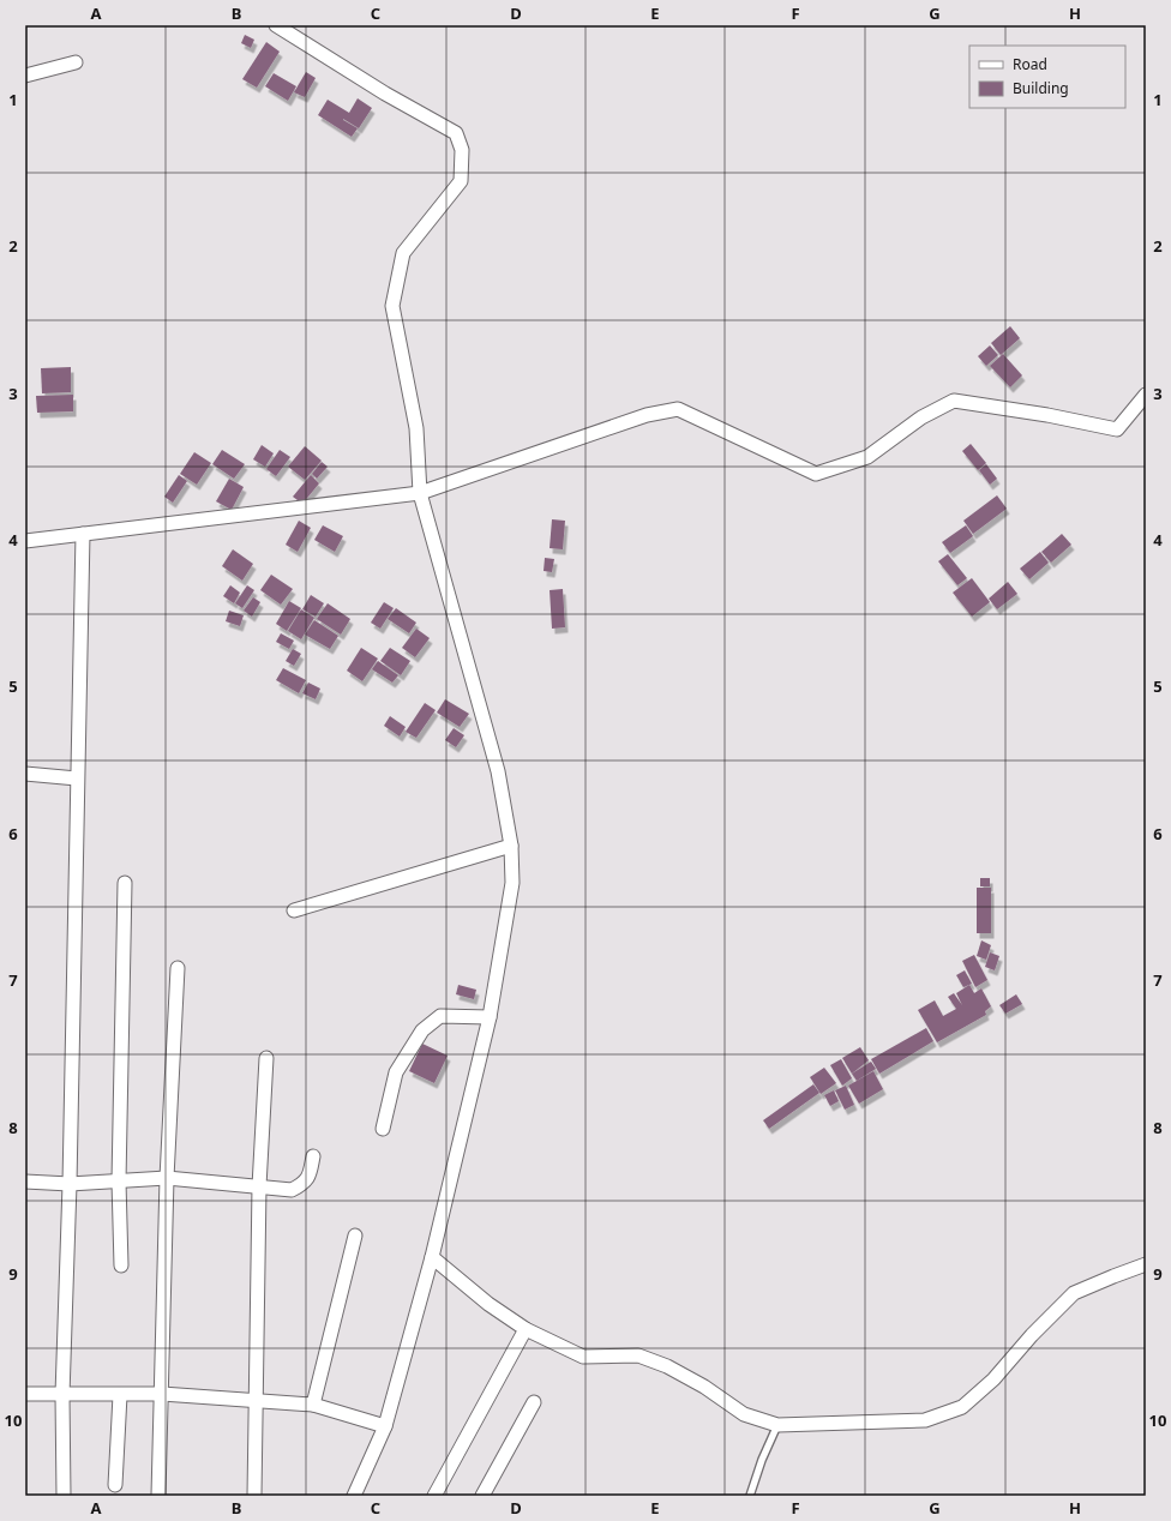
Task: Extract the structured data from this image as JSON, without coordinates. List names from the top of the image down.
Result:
{
  "legend": ["Road", "Building"],
  "grid": {
    "columns": [
      "A",
      "B",
      "C",
      "D",
      "E",
      "F",
      "G",
      "H"
    ],
    "rows": [
      "1",
      "2",
      "3",
      "4",
      "5",
      "6",
      "7",
      "8",
      "9",
      "10"
    ]
  }
}
